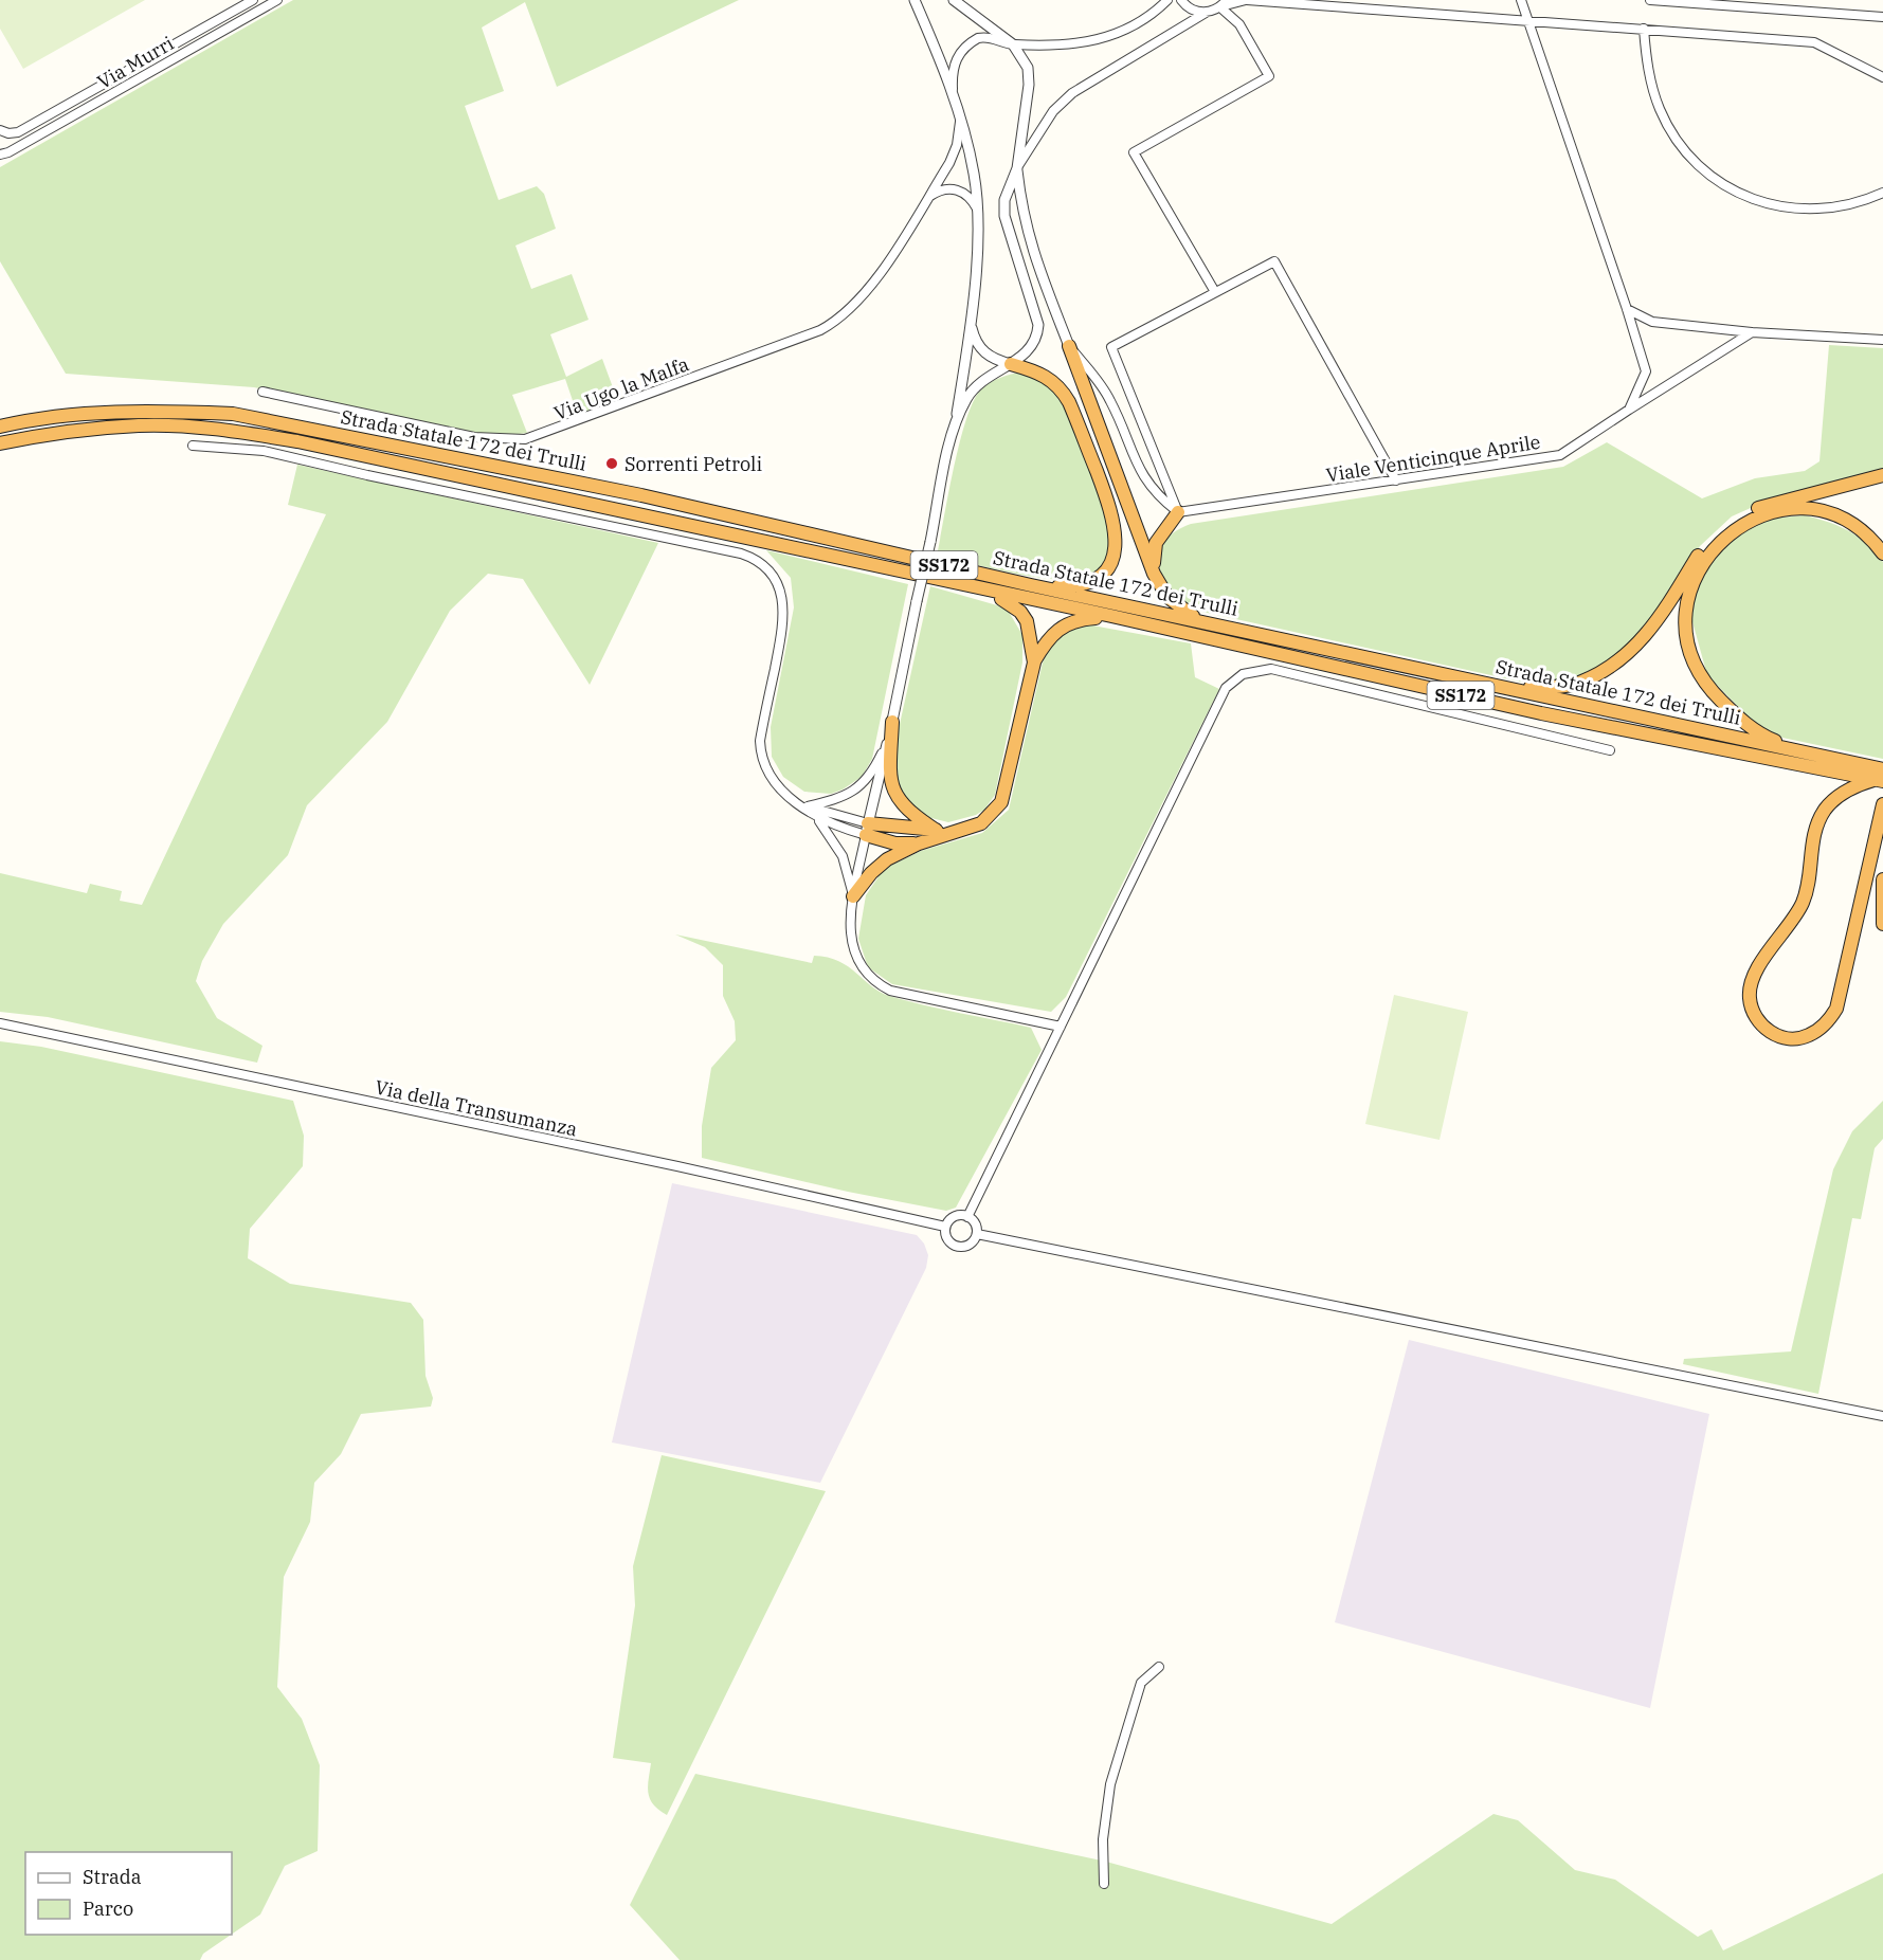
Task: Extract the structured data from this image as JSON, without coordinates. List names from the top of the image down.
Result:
{
  "streets": {
    "highway": ["Strada Statale 172 dei Trulli", "SS172"],
    "street": [
      "Via Murri",
      "Via Ugo la Malfa",
      "Viale Venticinque Aprile",
      "Via della Transumanza"
    ]
  },
  "places": ["Sorrenti Petroli"],
  "legend": ["Strada", "Parco"]
}
